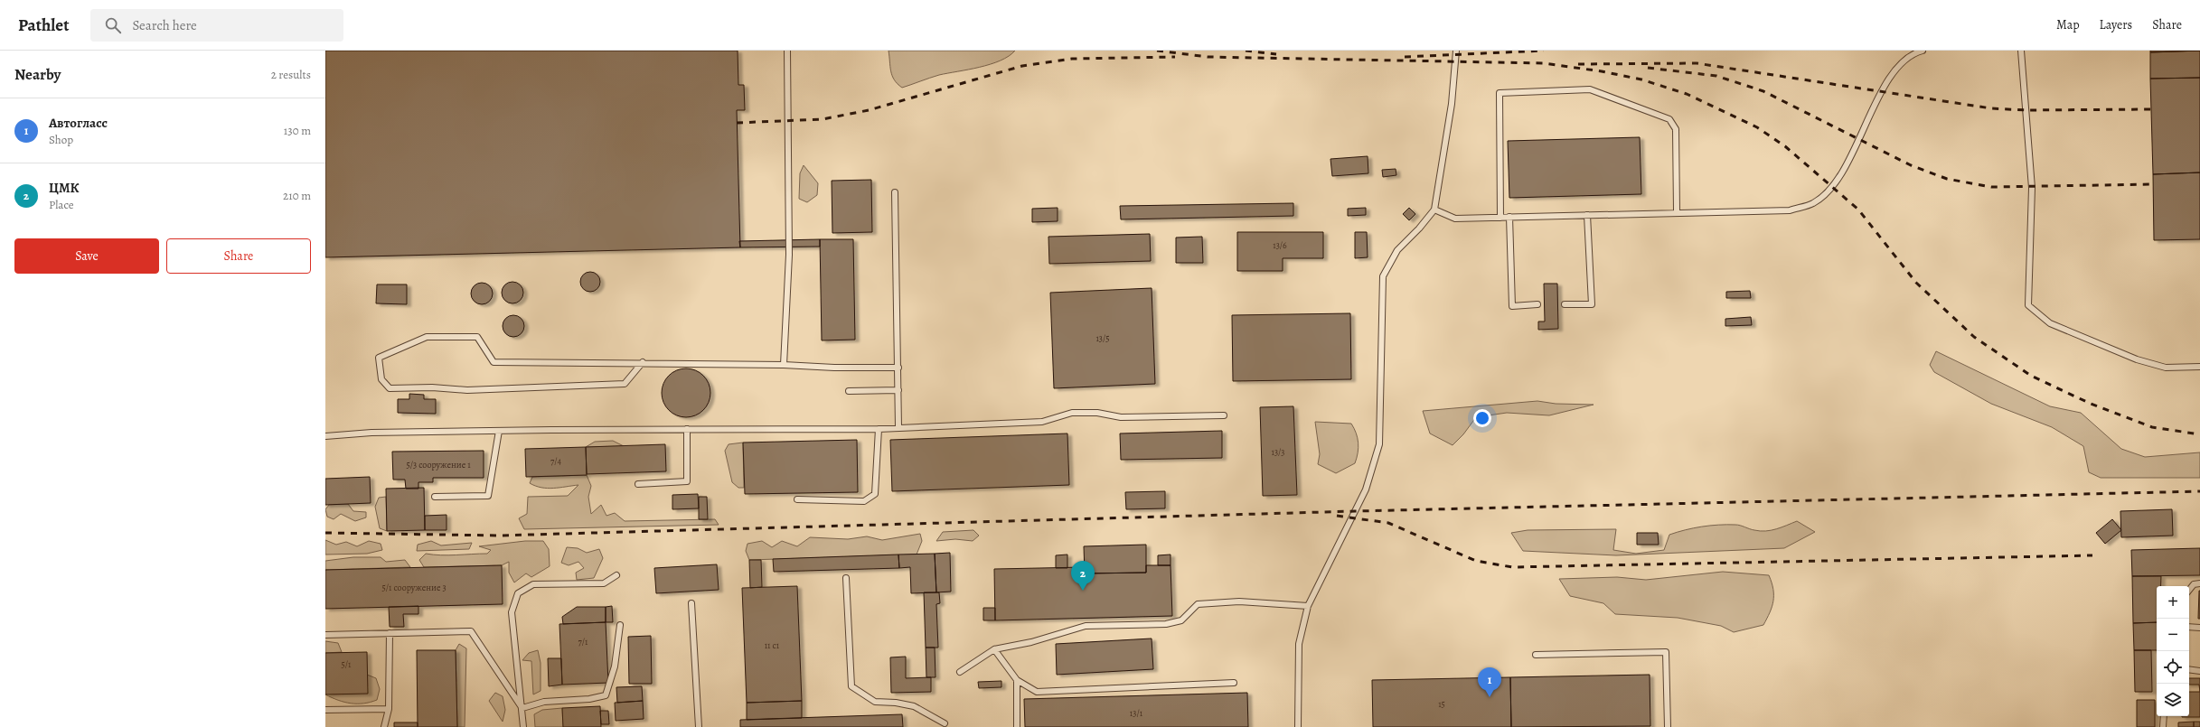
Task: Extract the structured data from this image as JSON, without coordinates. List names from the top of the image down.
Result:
{
  "house_numbers": [
    "13/6",
    "13/5",
    "13/3",
    "7/4",
    "5/3 сооружение 1",
    "5/1 сооружение 3",
    "7/1",
    "11 с1",
    "5/1",
    "15",
    "13/1"
  ],
  "page": {
    "header": "Pathlet",
    "search": "Search here",
    "nav": ["Map", "Layers", "Share"],
    "heading": ["Nearby", "2 results"],
    "list": [
      {
        "mark": "1",
        "name": "Автогласс",
        "note": "Shop",
        "value": "130 m"
      },
      {
        "mark": "2",
        "name": "ЦМК",
        "note": "Place",
        "value": "210 m"
      }
    ],
    "buttons": ["Save", "Share"],
    "pins": ["2", "1"],
    "map_buttons": ["+", "−"]
  }
}
